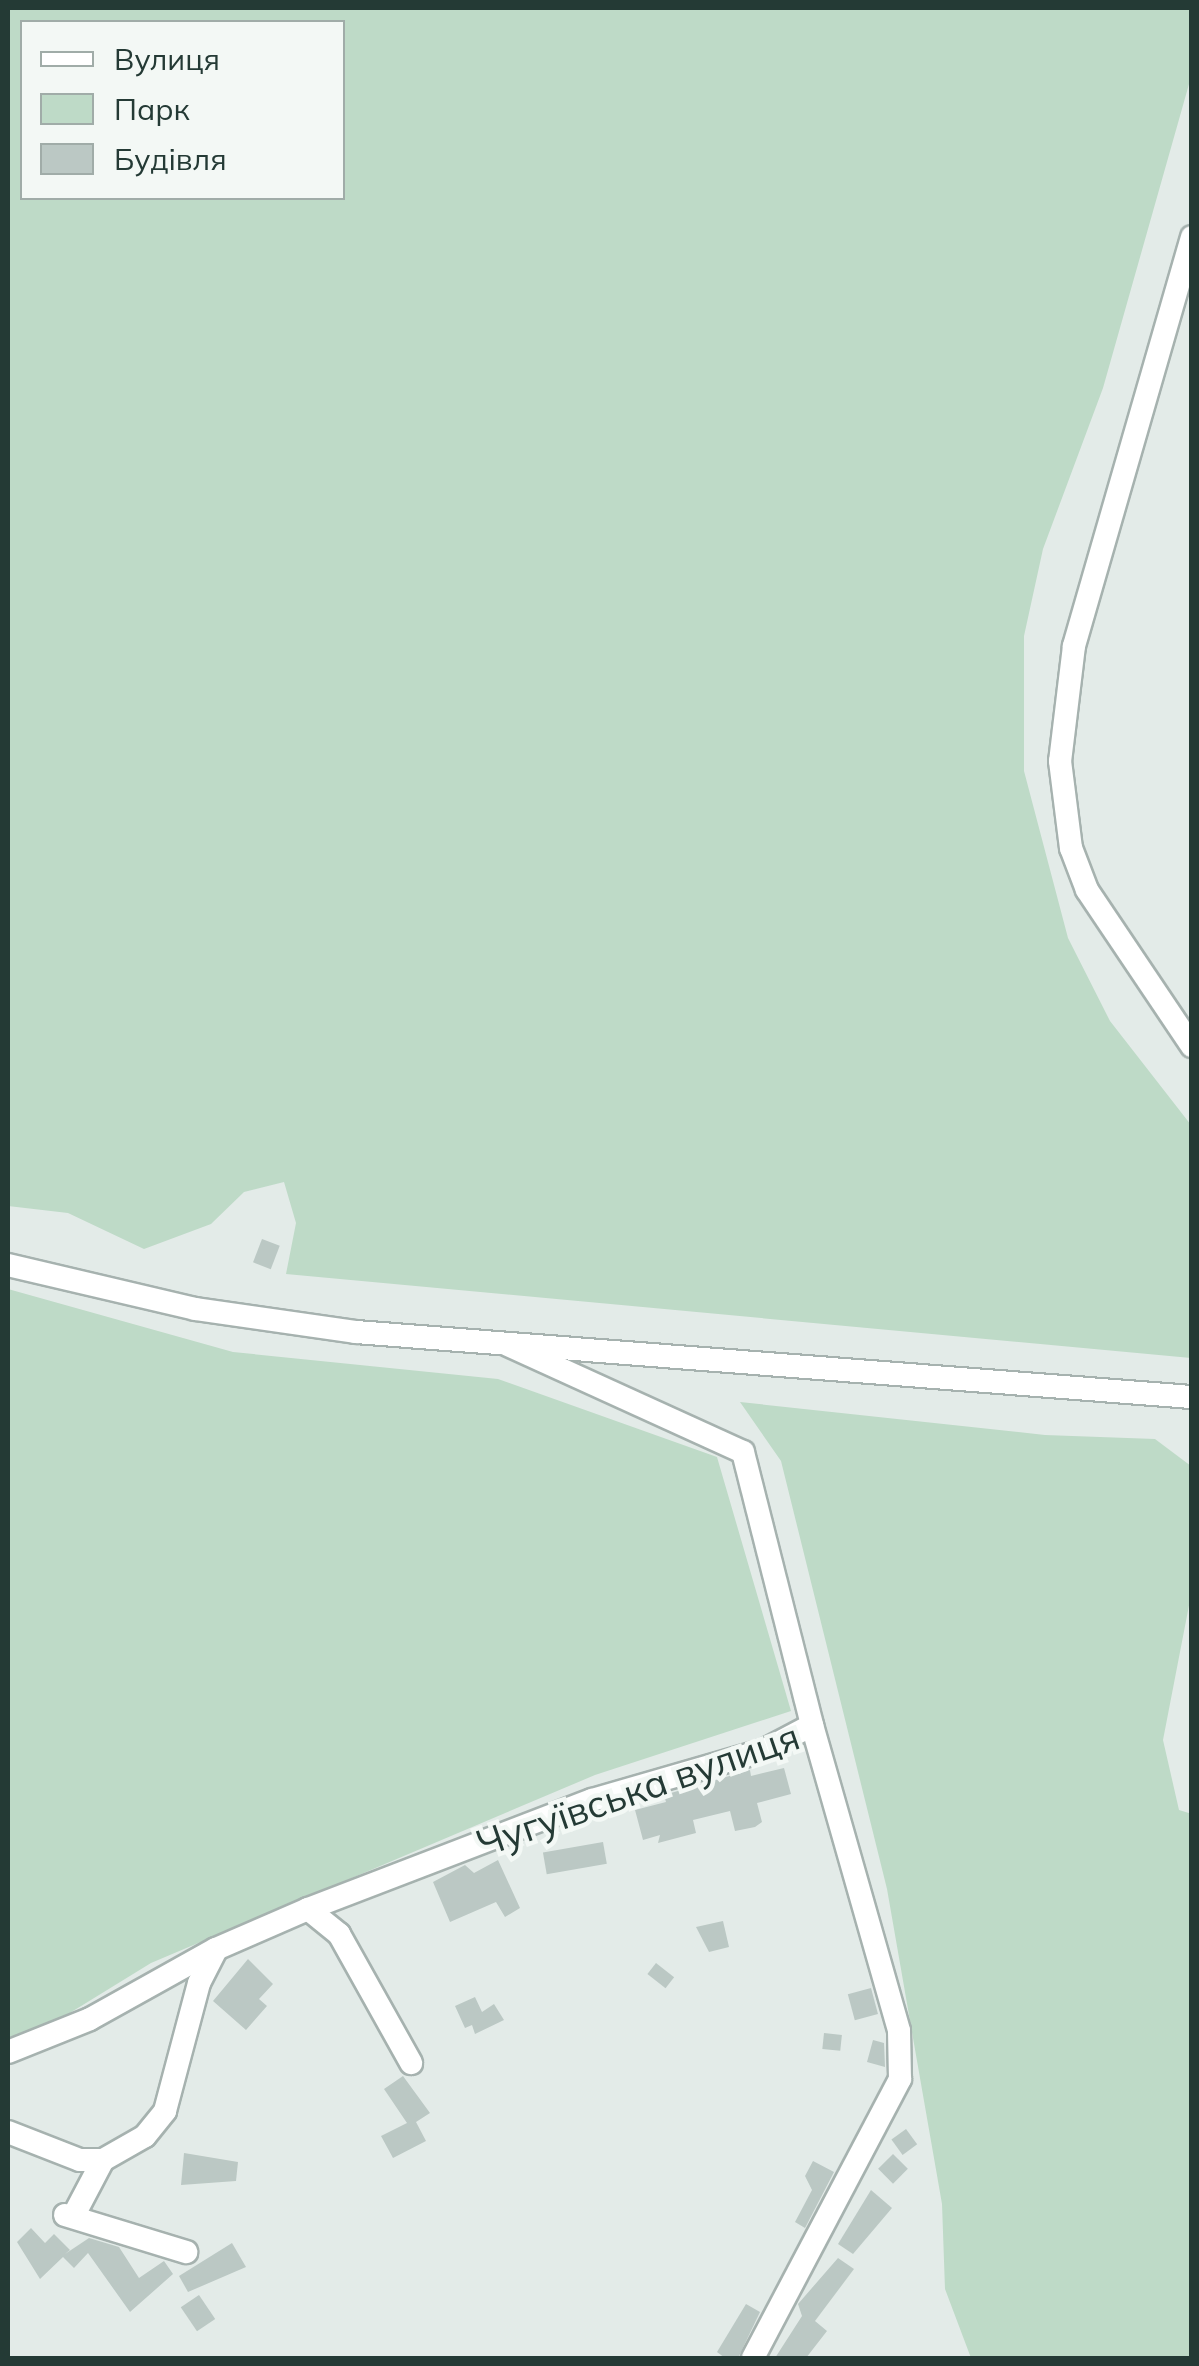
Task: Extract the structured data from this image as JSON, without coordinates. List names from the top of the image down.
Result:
{
  "streets": {
    "street": ["Чугуївська вулиця"]
  },
  "legend": ["Вулиця", "Парк", "Будівля"]
}
